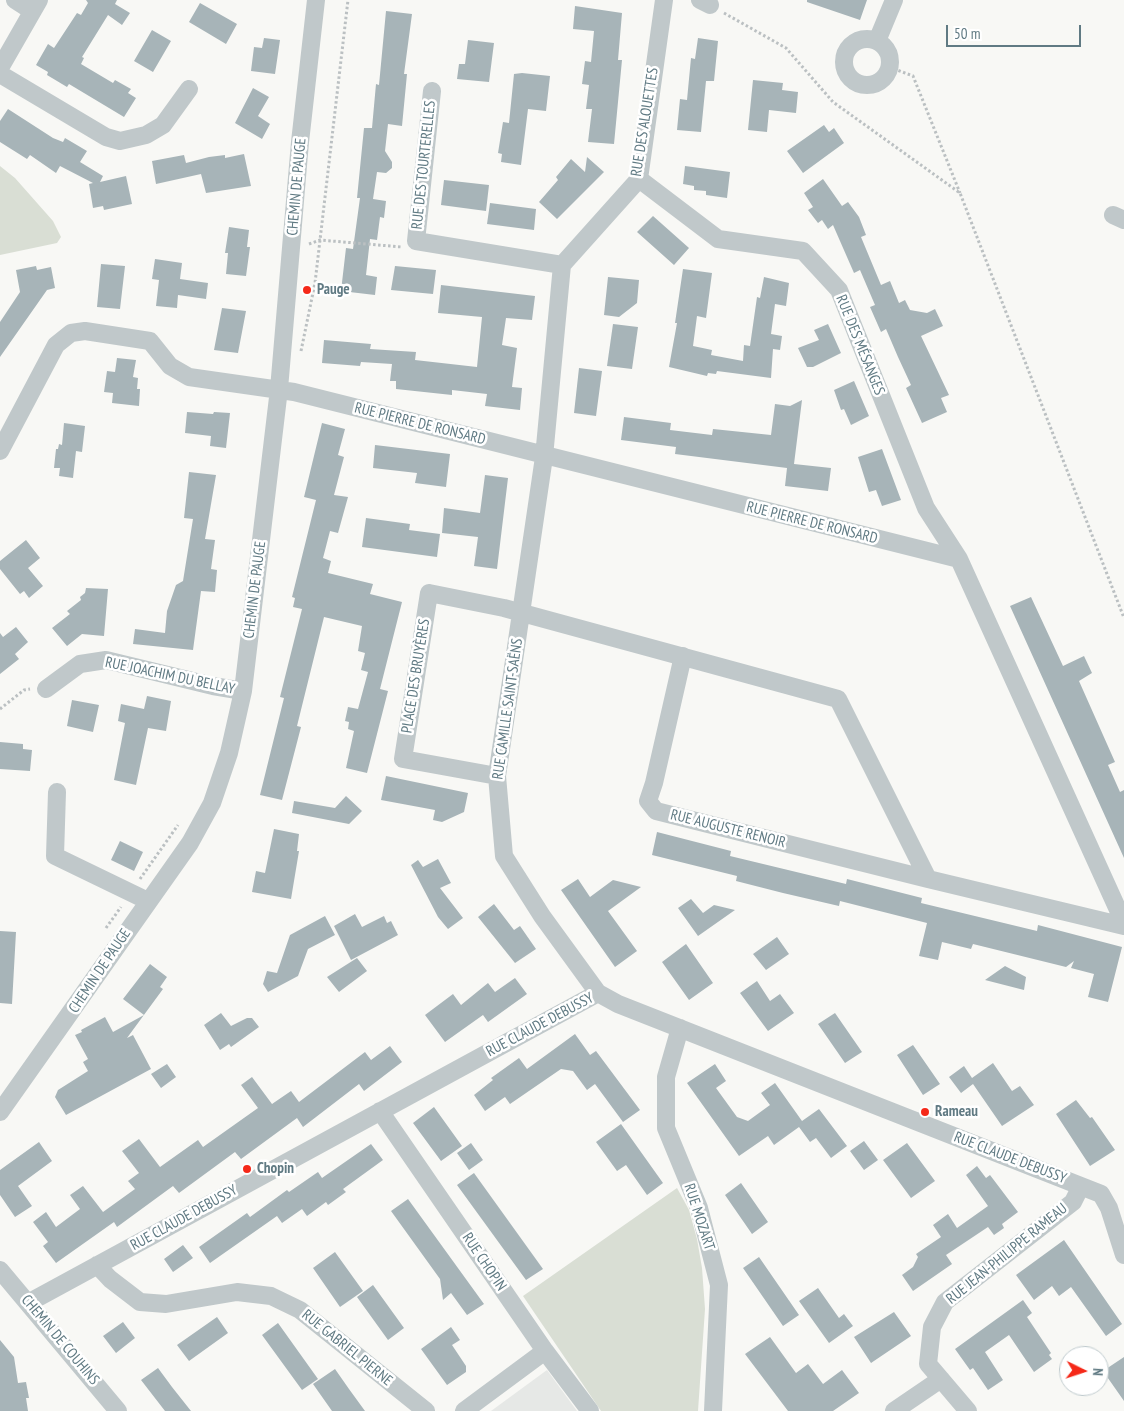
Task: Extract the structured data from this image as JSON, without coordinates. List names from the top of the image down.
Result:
{
  "streets": {
    "street": [
      "RUE DES ALOUETTES",
      "RUE DES TOURTERELLES",
      "CHEMIN DE PAUGE",
      "RUE DES MÉSANGES",
      "RUE PIERRE DE RONSARD",
      "RUE JOACHIM DU BELLAY",
      "PLACE DES BRUYÈRES",
      "RUE CAMILLE SAINT-SAËNS",
      "RUE AUGUSTE RENOIR",
      "RUE CLAUDE DEBUSSY",
      "RUE MOZART",
      "RUE JEAN-PHILIPPE RAMEAU",
      "RUE CHOPIN",
      "CHEMIN DE COUHINS",
      "RUE GABRIEL PIERNE"
    ]
  },
  "crossings": [
    ["RUE DES ALOUETTES", "RUE DES TOURTERELLES"],
    ["RUE DES ALOUETTES", "RUE DES MÉSANGES"],
    ["CHEMIN DE PAUGE", "RUE PIERRE DE RONSARD"],
    ["CHEMIN DE PAUGE", "RUE JOACHIM DU BELLAY"],
    ["RUE DES MÉSANGES", "RUE PIERRE DE RONSARD"],
    ["RUE PIERRE DE RONSARD", "RUE CAMILLE SAINT-SAËNS"],
    ["PLACE DES BRUYÈRES", "RUE CAMILLE SAINT-SAËNS"],
    ["RUE CAMILLE SAINT-SAËNS", "RUE CLAUDE DEBUSSY"],
    ["RUE CLAUDE DEBUSSY", "RUE MOZART"],
    ["RUE CLAUDE DEBUSSY", "RUE JEAN-PHILIPPE RAMEAU"],
    ["RUE CLAUDE DEBUSSY", "RUE CHOPIN"],
    ["RUE CLAUDE DEBUSSY", "CHEMIN DE COUHINS"],
    ["RUE CLAUDE DEBUSSY", "RUE GABRIEL PIERNE"]
  ],
  "places": ["Pauge", "Rameau", "Chopin"],
  "scale_bar": "50 m",
  "north": "right"
}
